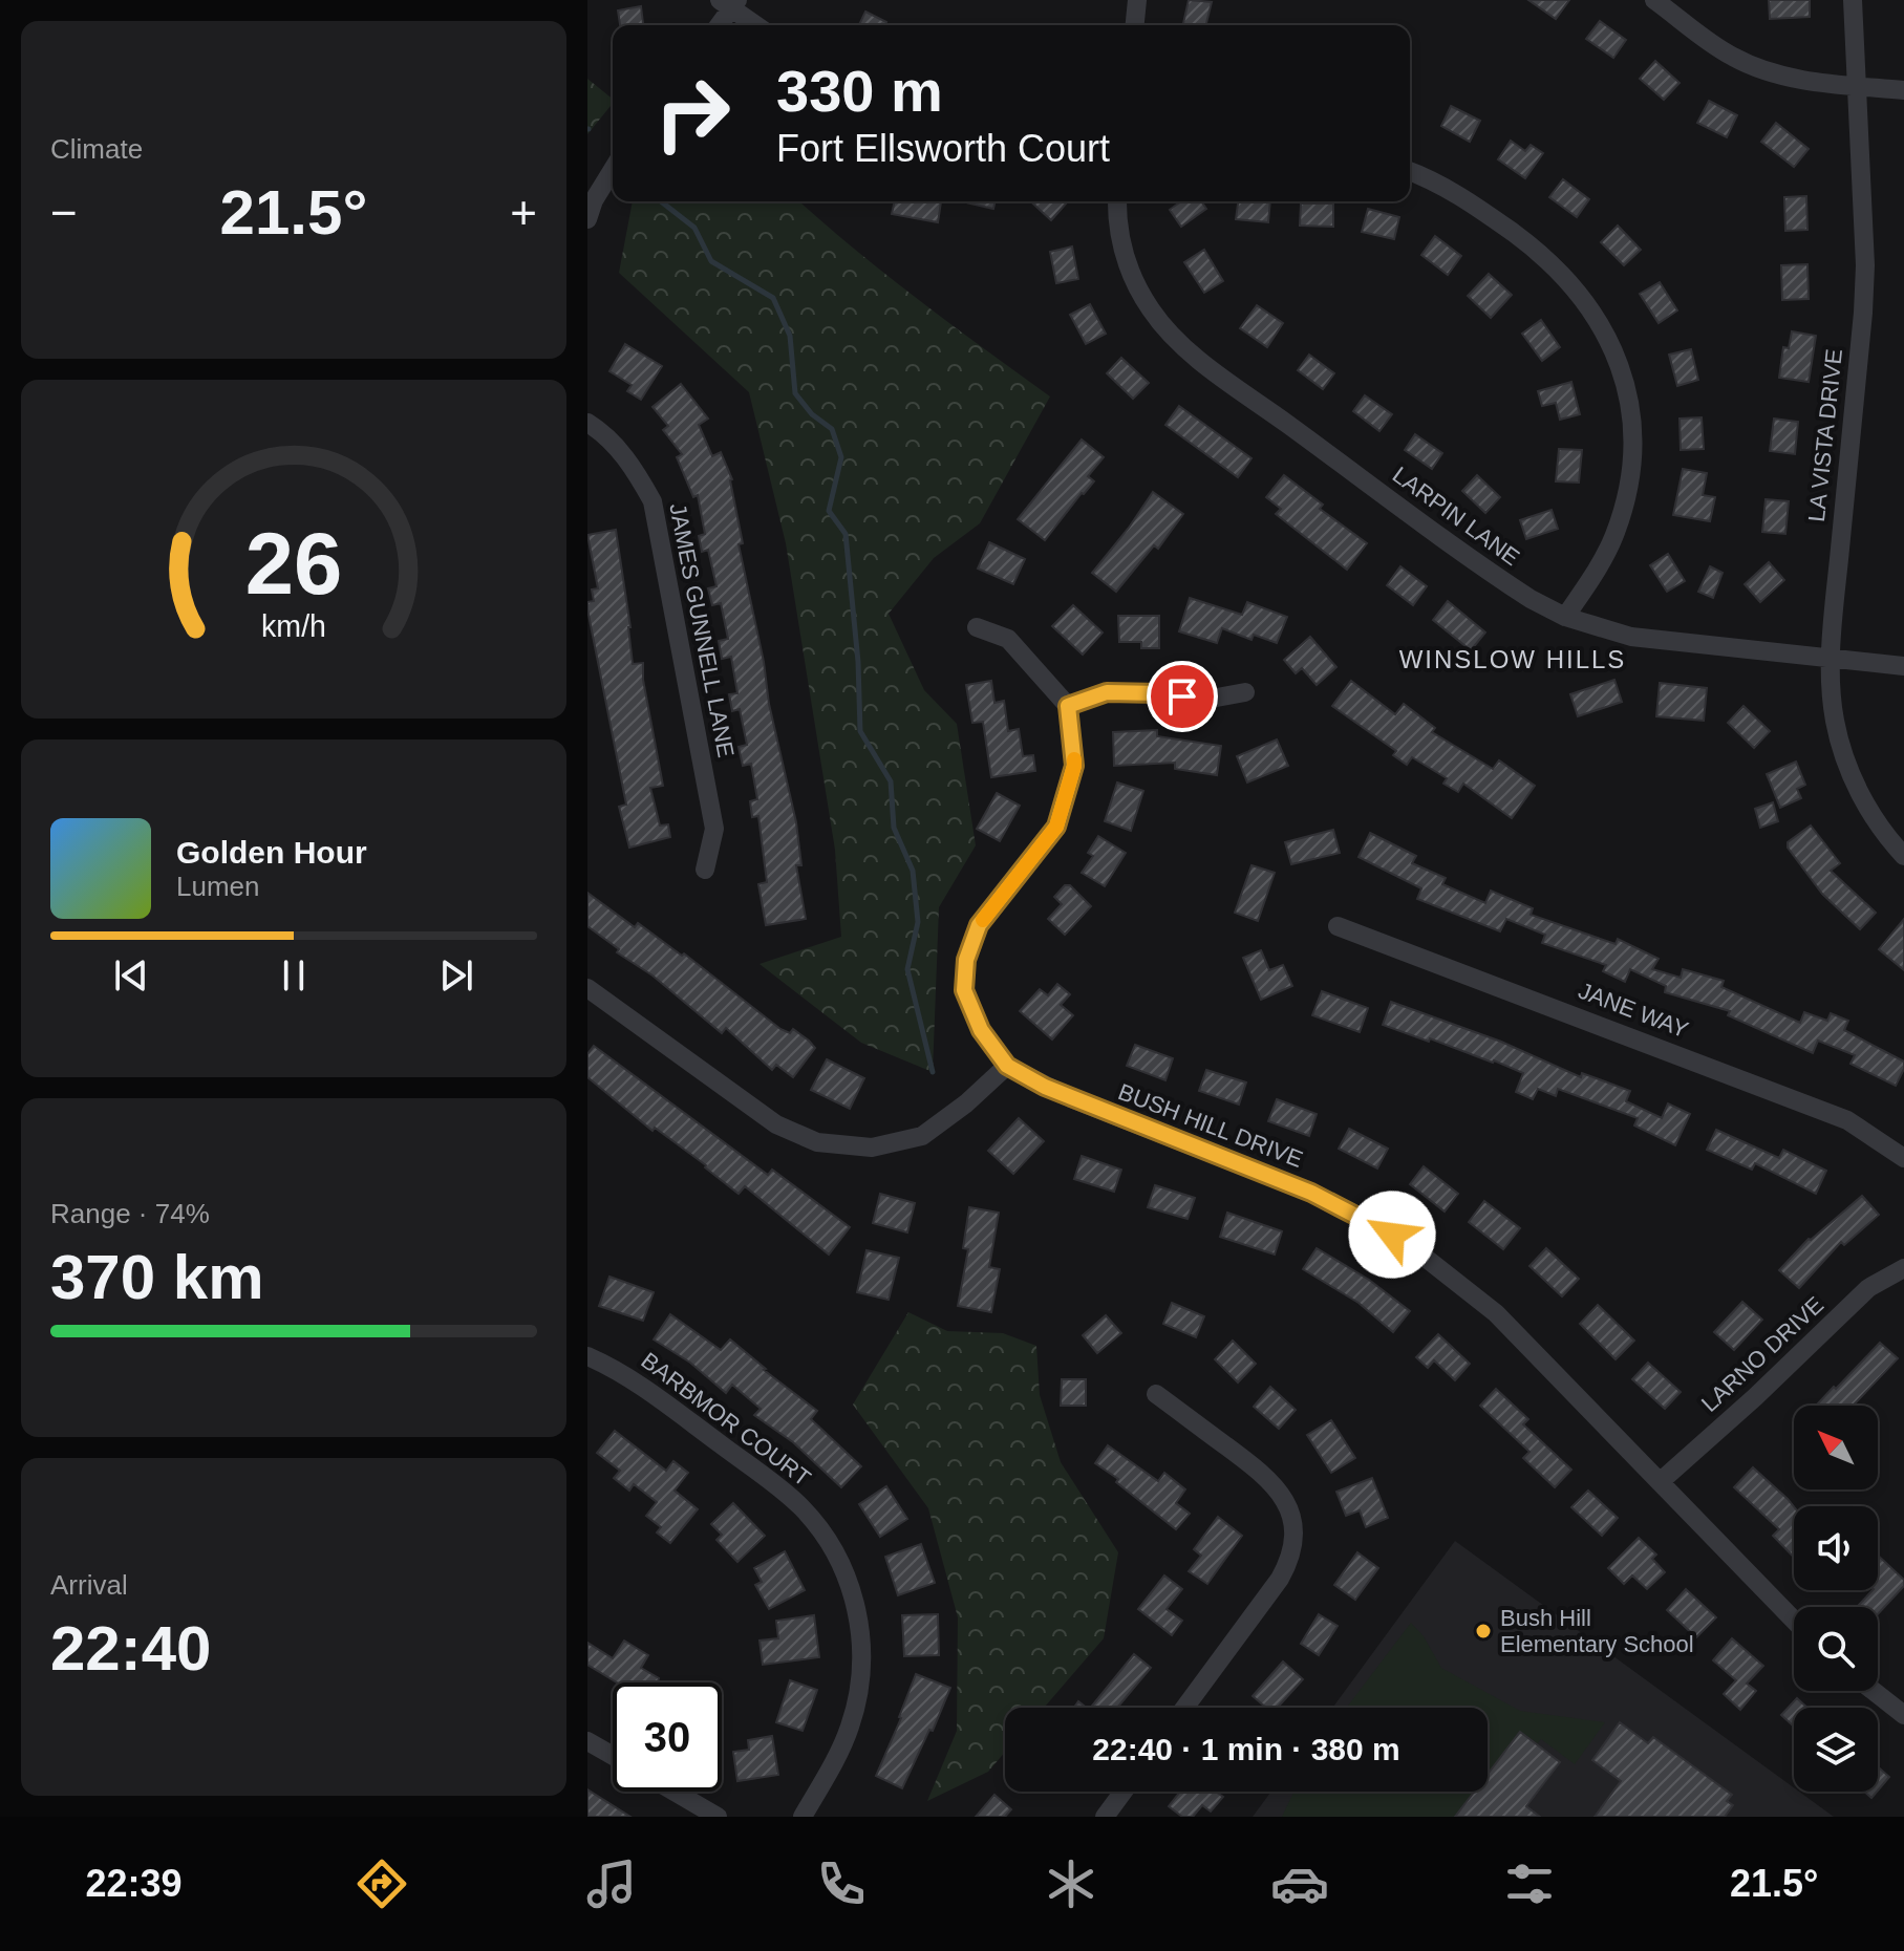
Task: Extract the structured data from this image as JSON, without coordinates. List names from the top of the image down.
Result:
{
  "streets": {
    "street": [
      "LA VISTA DRIVE",
      "LARPIN LANE",
      "JAMES GUNNELL LANE",
      "JANE WAY",
      "BUSH HILL DRIVE",
      "LARNO DRIVE",
      "BARBMOR COURT"
    ]
  },
  "crossings": [
    ["LA VISTA DRIVE", "LARPIN LANE"],
    ["BUSH HILL DRIVE", "LARNO DRIVE"]
  ],
  "districts": ["WINSLOW HILLS"],
  "places": ["Bush Hill Elementary School"],
  "north": "top left",
  "page": {
    "tile": [
      "Climate",
      ["Range · 74%", "370 km"],
      ["Arrival", "22:40"]
    ],
    "turn": ["330 m", "Fort Ellsworth Court"],
    "heat": ["−", "21.5°", "+"],
    "song": ["Golden Hour", "Lumen"],
    "limit": "30",
    "trip": "22:40 · 1 min · 380 m",
    "tabs": ["22:39", "21.5°"],
    "gauge": ["26", "km/h"]
  }
}
